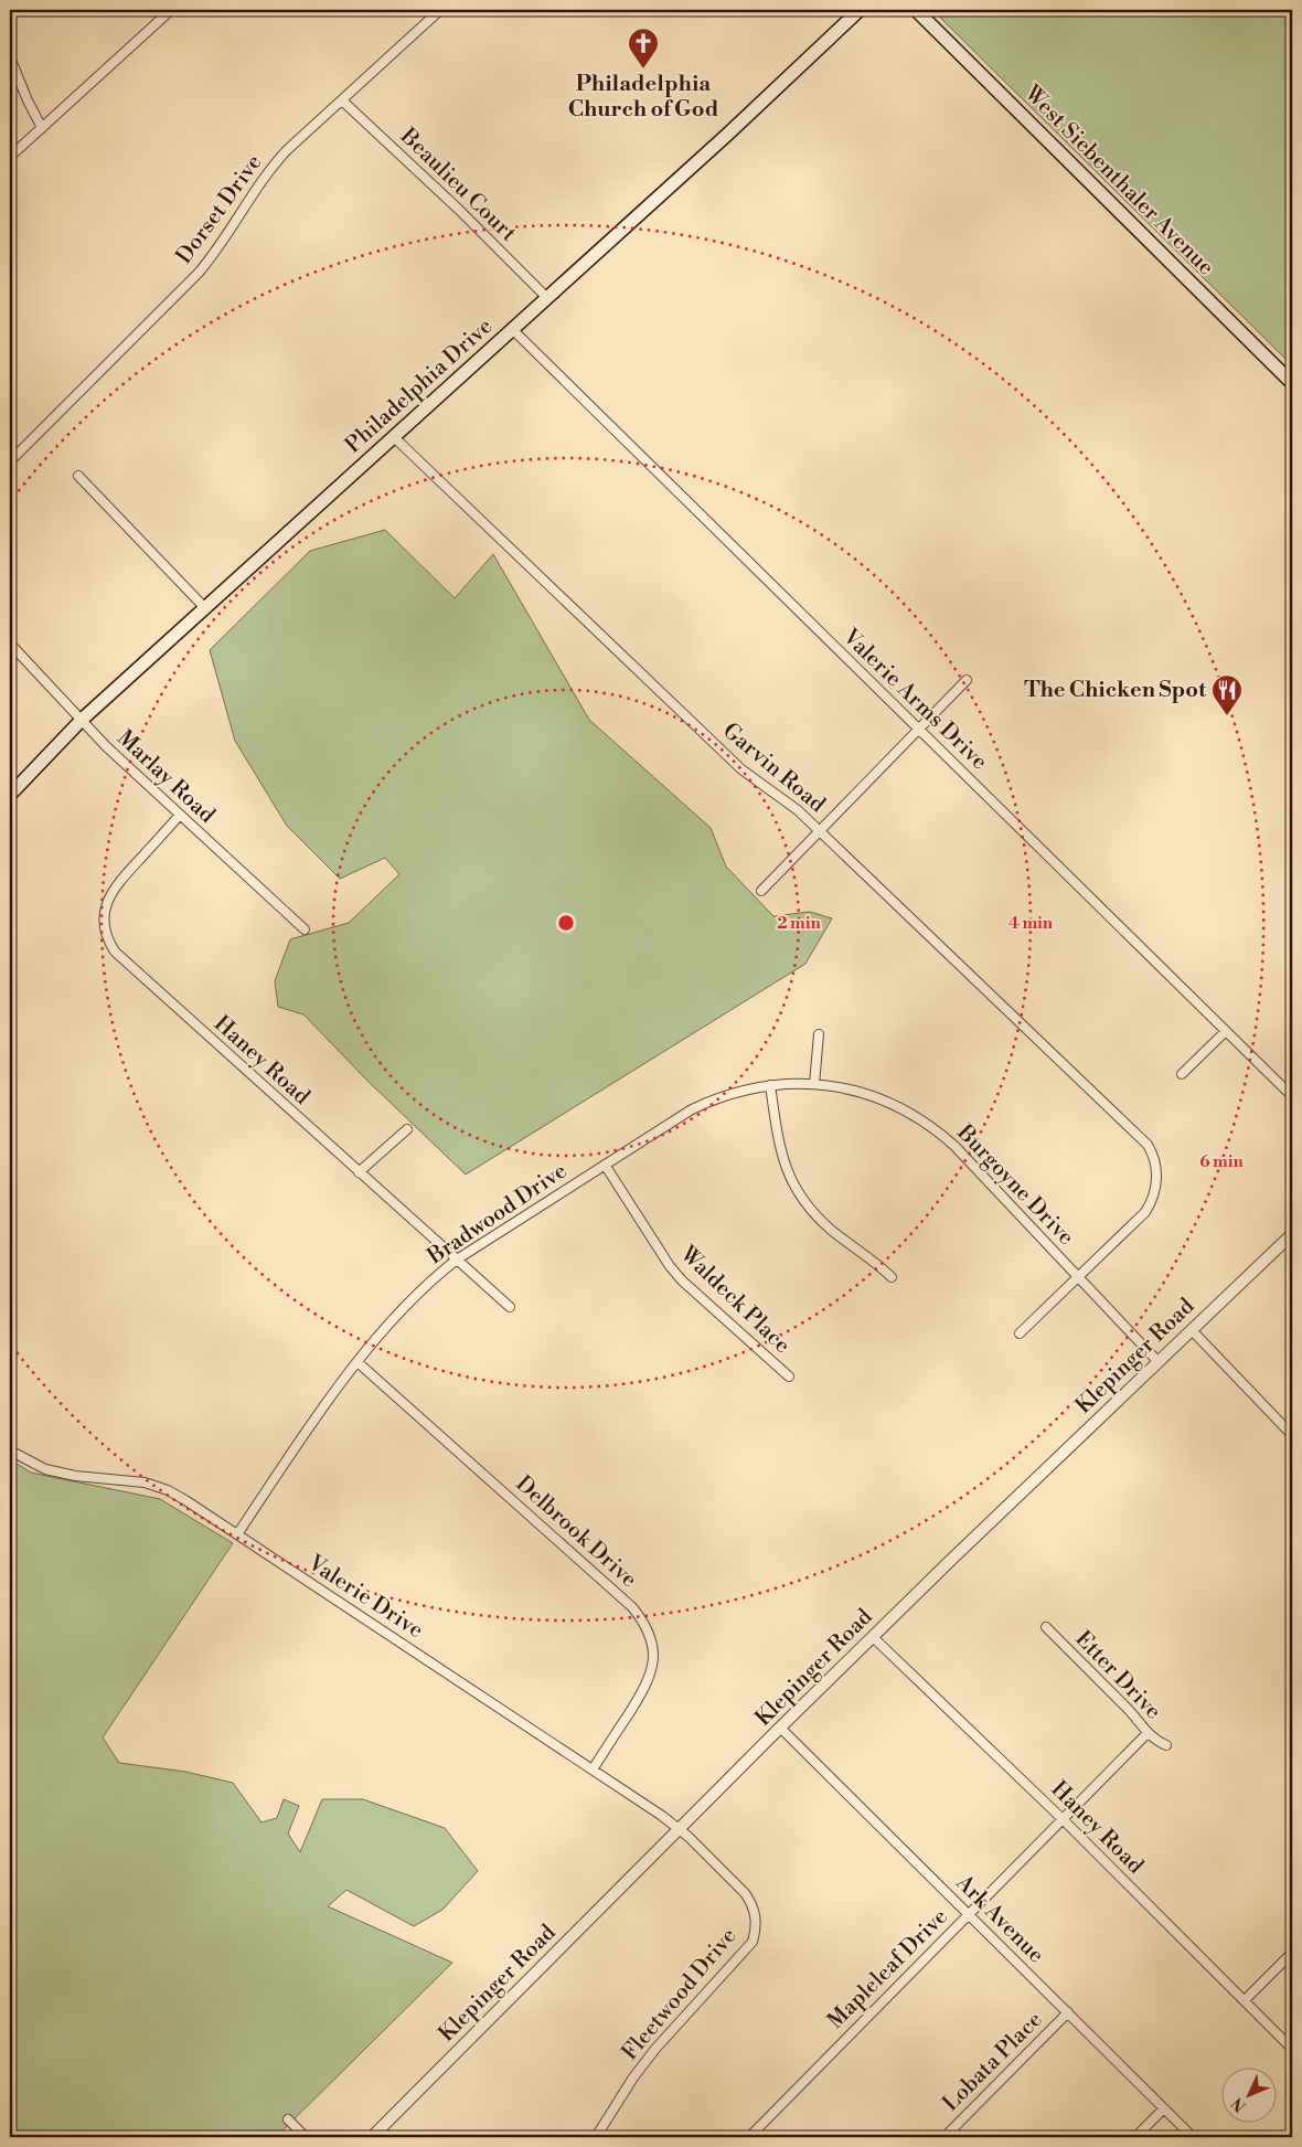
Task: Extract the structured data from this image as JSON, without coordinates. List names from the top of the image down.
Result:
{
  "streets": {
    "main road": ["West Siebenthaler Avenue", "Philadelphia Drive"],
    "street": [
      "Beaulieu Court",
      "Dorset Drive",
      "Valerie Arms Drive",
      "Garvin Road",
      "Marlay Road",
      "Haney Road",
      "Burgoyne Drive",
      "Bradwood Drive",
      "Waldeck Place",
      "Klepinger Road",
      "Delbrook Drive",
      "Valerie Drive",
      "Etter Drive",
      "Ark Avenue",
      "Mapleleaf Drive",
      "Fleetwood Drive",
      "Lobata Place"
    ]
  },
  "crossings": [
    ["Beaulieu Court", "Dorset Drive"],
    ["Beaulieu Court", "Philadelphia Drive"],
    ["Philadelphia Drive", "Valerie Arms Drive"],
    ["Philadelphia Drive", "Garvin Road"],
    ["Philadelphia Drive", "Marlay Road"],
    ["Garvin Road", "Burgoyne Drive"],
    ["Marlay Road", "Haney Road"],
    ["Haney Road", "Bradwood Drive"],
    ["Haney Road", "Klepinger Road"],
    ["Haney Road", "Mapleleaf Drive"],
    ["Burgoyne Drive", "Bradwood Drive"],
    ["Burgoyne Drive", "Klepinger Road"],
    ["Bradwood Drive", "Waldeck Place"],
    ["Bradwood Drive", "Delbrook Drive"],
    ["Bradwood Drive", "Valerie Drive"],
    ["Klepinger Road", "Valerie Drive"],
    ["Klepinger Road", "Ark Avenue"],
    ["Klepinger Road", "Fleetwood Drive"],
    ["Delbrook Drive", "Valerie Drive"],
    ["Valerie Drive", "Fleetwood Drive"],
    ["Etter Drive", "Mapleleaf Drive"],
    ["Ark Avenue", "Mapleleaf Drive"],
    ["Ark Avenue", "Lobata Place"]
  ],
  "places": {
    "church": ["Philadelphia Church of God"],
    "restaurant": ["The Chicken Spot"]
  },
  "north": "bottom left",
  "rings": ["2 min", "4 min", "6 min"]
}
